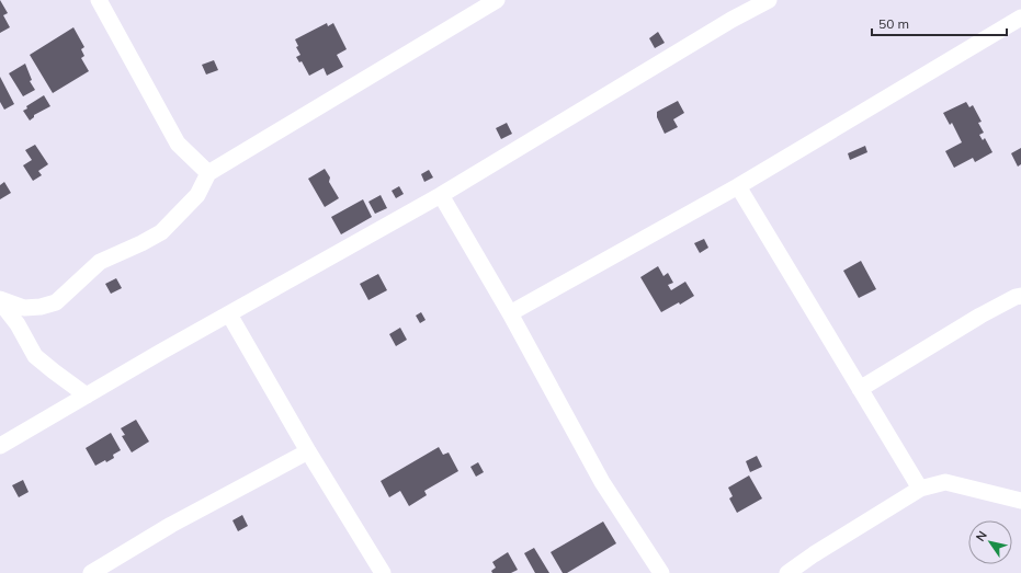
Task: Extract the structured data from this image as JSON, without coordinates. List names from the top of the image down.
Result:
{
  "scale_bar": "50 m",
  "north": "top left"
}
